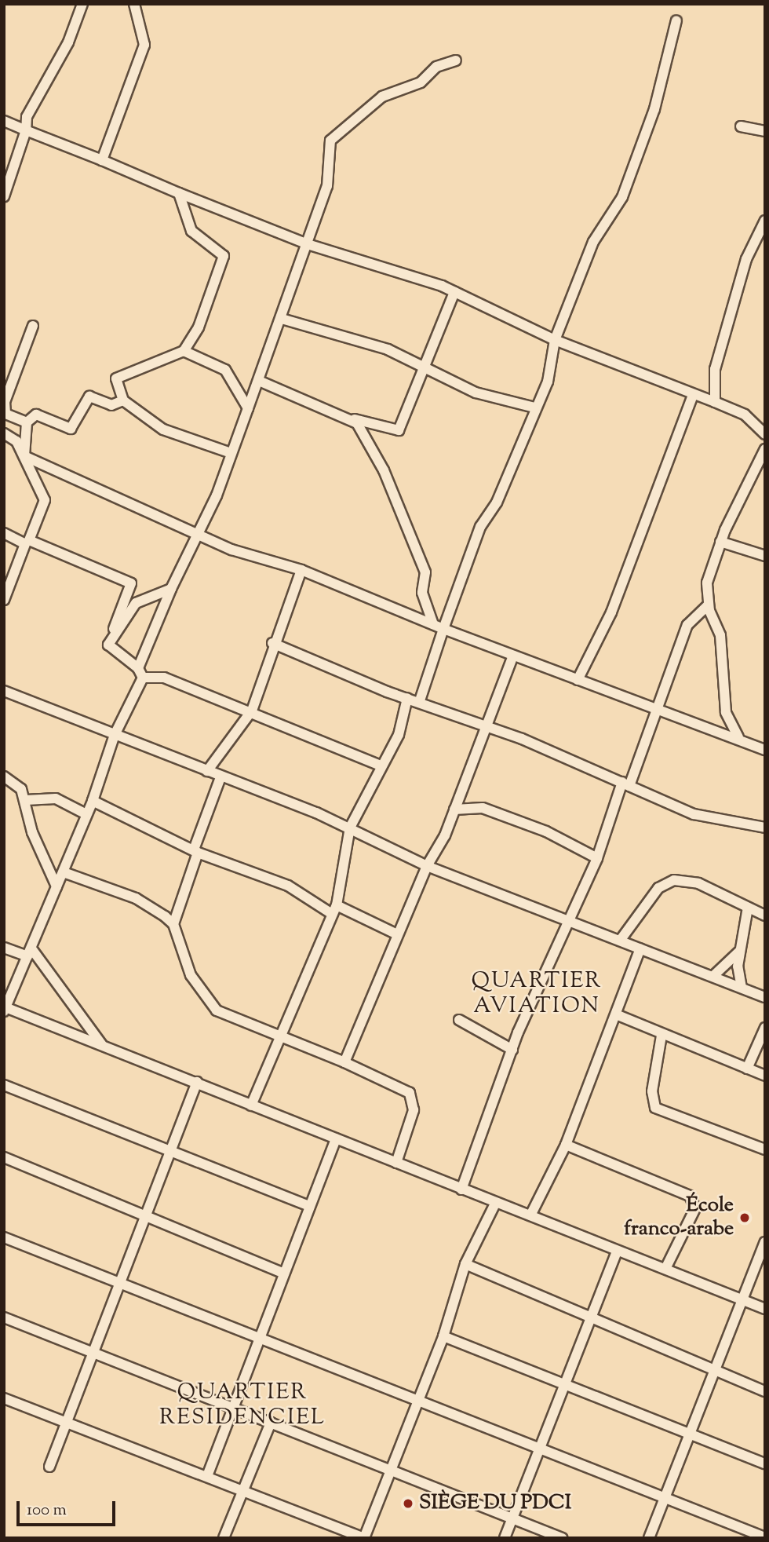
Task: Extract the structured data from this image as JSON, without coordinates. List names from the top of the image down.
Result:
{
  "districts": ["QUARTIER AVIATION", "QUARTIER RESIDENCIEL"],
  "places": ["École franco-arabe", "SIÈGE DU PDCI"],
  "scale_bar": "100 m"
}
